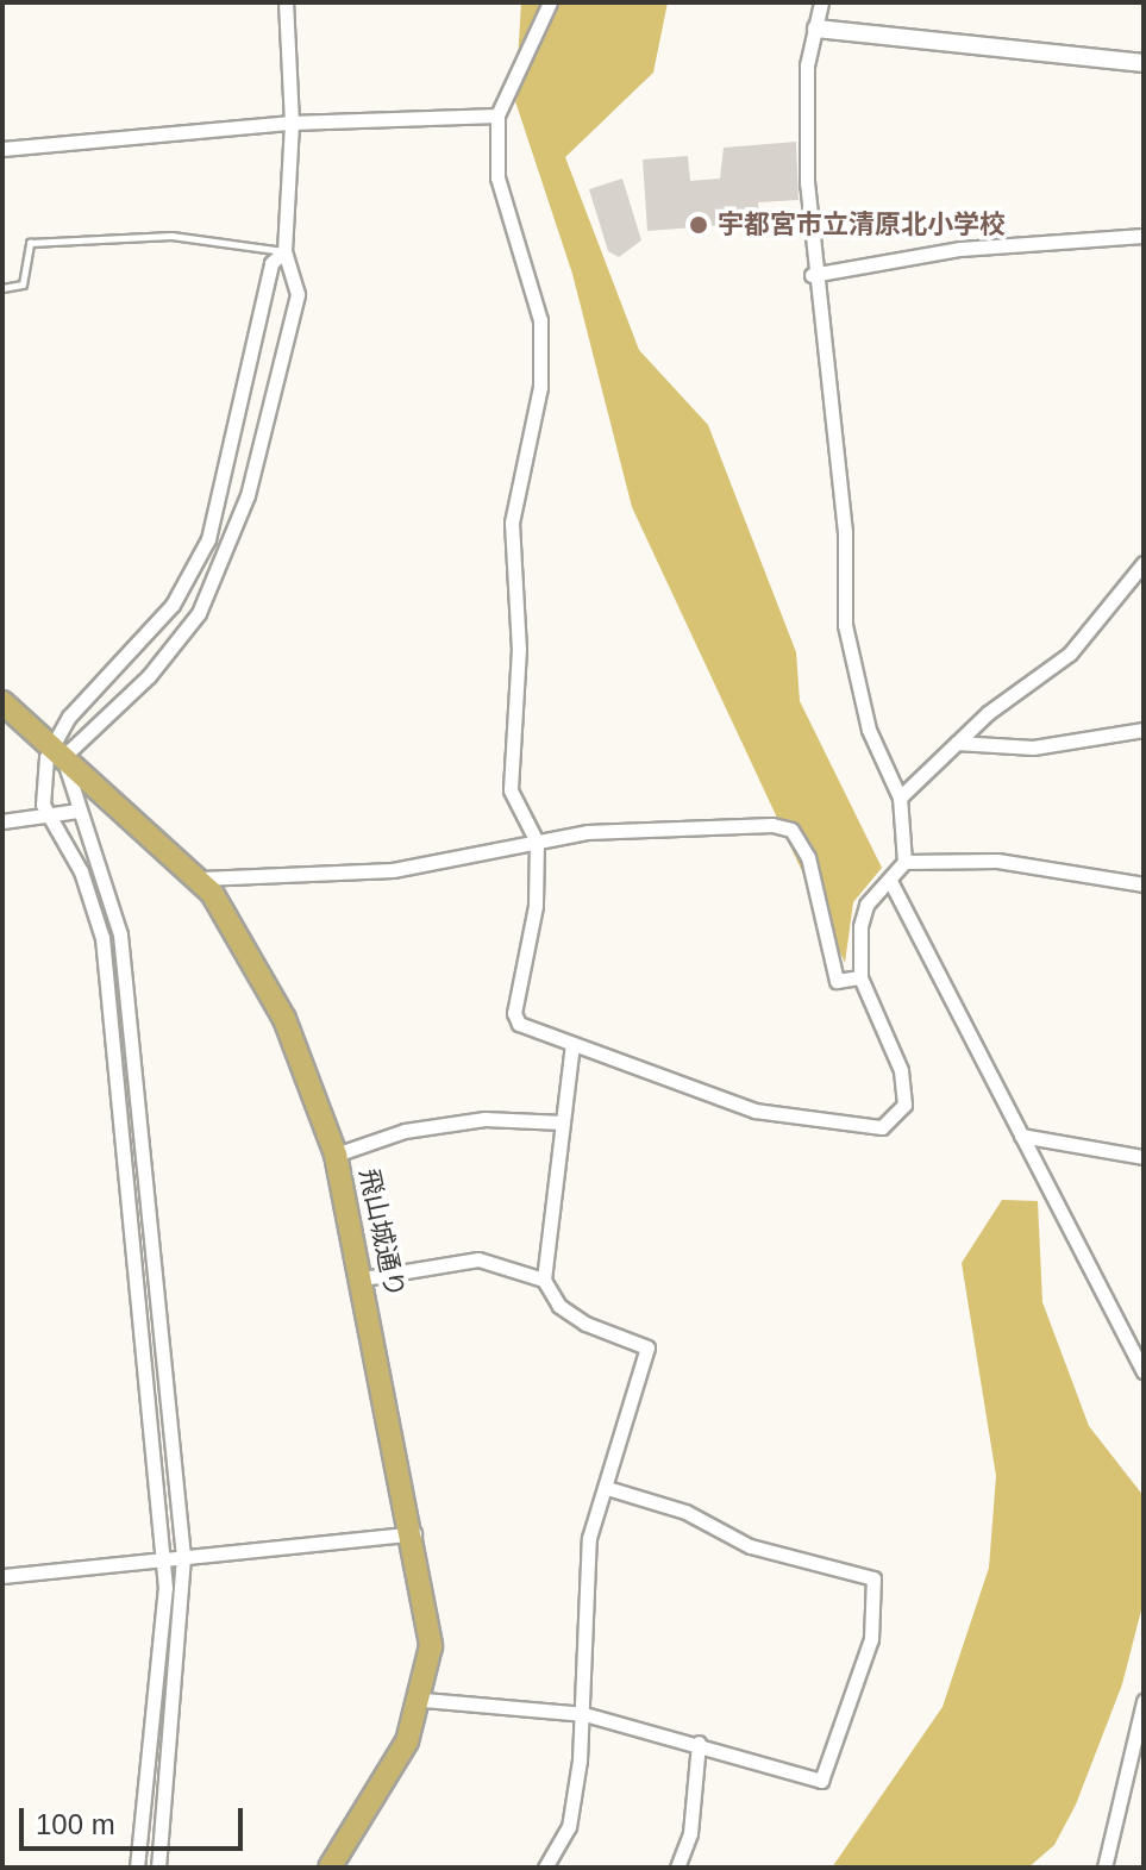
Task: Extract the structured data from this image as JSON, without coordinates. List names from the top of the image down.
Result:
{
  "streets": {
    "highway": ["飛山城通り"]
  },
  "places": ["宇都宮市立清原北小学校"],
  "scale_bar": "100 m"
}
